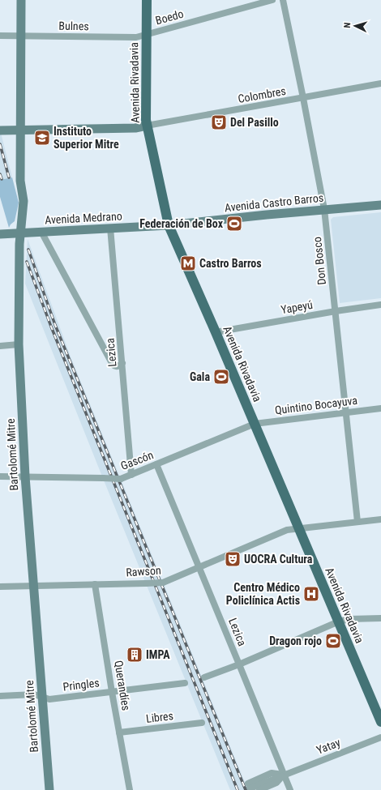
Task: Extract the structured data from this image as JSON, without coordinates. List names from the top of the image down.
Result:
{
  "streets": {
    "main road": ["Avenida Rivadavia"],
    "street": [
      "Boedo",
      "Bulnes",
      "Colombres",
      "Avenida Castro Barros",
      "Avenida Medrano",
      "Don Bosco",
      "Yapeyú",
      "Lezica",
      "Quintino Bocayuva",
      "Bartolomé Mitre",
      "Gascón",
      "Rawson",
      "Pringles",
      "Querandíes",
      "Libres",
      "Yatay"
    ]
  },
  "crossings": [
    ["Boedo", "Bulnes"],
    ["Boedo", "Avenida Rivadavia"],
    ["Bulnes", "Avenida Rivadavia"],
    ["Bulnes", "Bartolomé Mitre"],
    ["Avenida Rivadavia", "Colombres"],
    ["Avenida Rivadavia", "Avenida Castro Barros"],
    ["Avenida Rivadavia", "Avenida Medrano"],
    ["Avenida Rivadavia", "Yapeyú"],
    ["Avenida Rivadavia", "Quintino Bocayuva"],
    ["Avenida Rivadavia", "Gascón"],
    ["Avenida Rivadavia", "Rawson"],
    ["Colombres", "Don Bosco"],
    ["Avenida Castro Barros", "Avenida Medrano"],
    ["Avenida Castro Barros", "Don Bosco"],
    ["Avenida Medrano", "Lezica"],
    ["Avenida Medrano", "Bartolomé Mitre"],
    ["Don Bosco", "Yapeyú"],
    ["Don Bosco", "Quintino Bocayuva"],
    ["Don Bosco", "Rawson"],
    ["Lezica", "Gascón"],
    ["Lezica", "Rawson"],
    ["Lezica", "Yatay"],
    ["Quintino Bocayuva", "Gascón"],
    ["Bartolomé Mitre", "Gascón"],
    ["Bartolomé Mitre", "Rawson"],
    ["Bartolomé Mitre", "Pringles"],
    ["Rawson", "Querandíes"],
    ["Pringles", "Querandíes"],
    ["Querandíes", "Libres"]
  ],
  "places": {
    "theatre": ["Del Pasillo", "UOCRA Cultura"],
    "school or university": ["Instituto Superior Mitre"],
    "sports": ["Federación de Box", "Gala", "Dragon rojo"],
    "metro station": ["Castro Barros"],
    "hospital": ["Centro Médico Policlínica Actis"],
    "building": ["IMPA"]
  },
  "north": "left"
}
